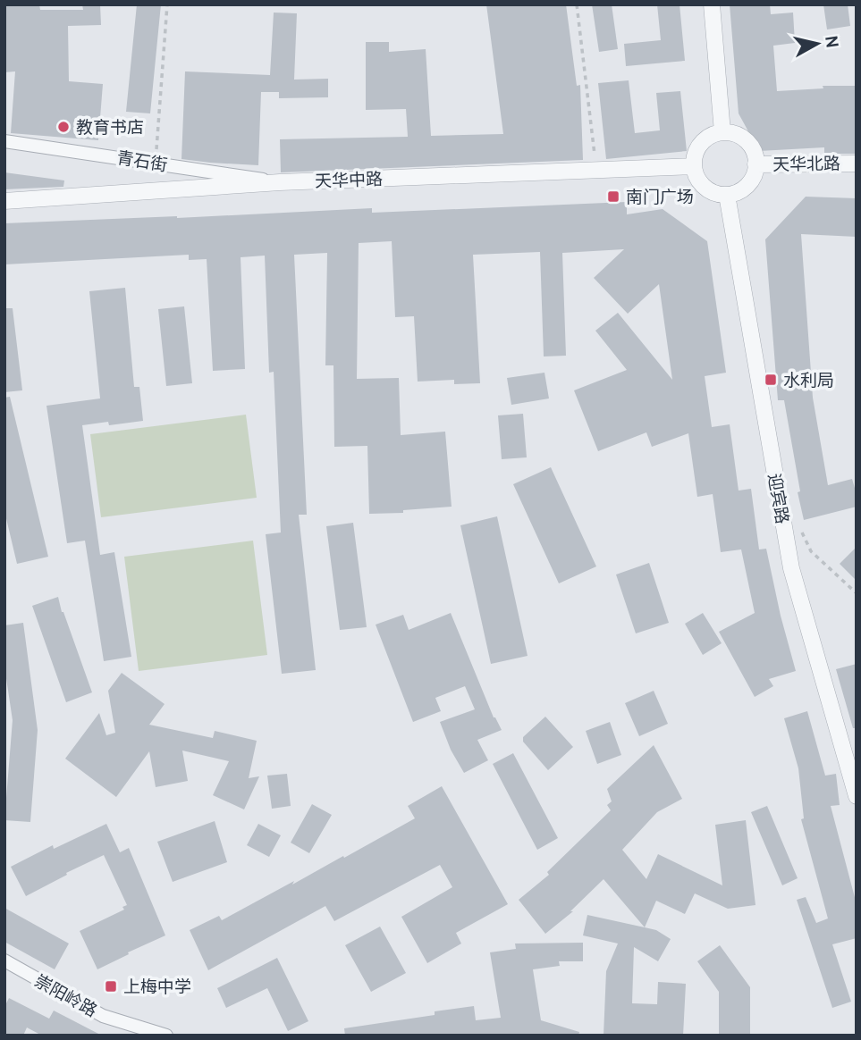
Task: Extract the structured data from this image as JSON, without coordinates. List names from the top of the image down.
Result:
{
  "streets": {
    "street": [
      "青石街",
      "天华北路",
      "天华中路",
      "迎宾路",
      "崇阳岭路"
    ]
  },
  "crossings": [
    ["青石街", "天华中路"],
    ["天华北路", "天华中路"],
    ["天华北路", "迎宾路"],
    ["天华中路", "迎宾路"]
  ],
  "places": {
    "other": ["教育书店"],
    "transit": ["南门广场", "水利局", "上梅中学"]
  },
  "north": "right"
}
